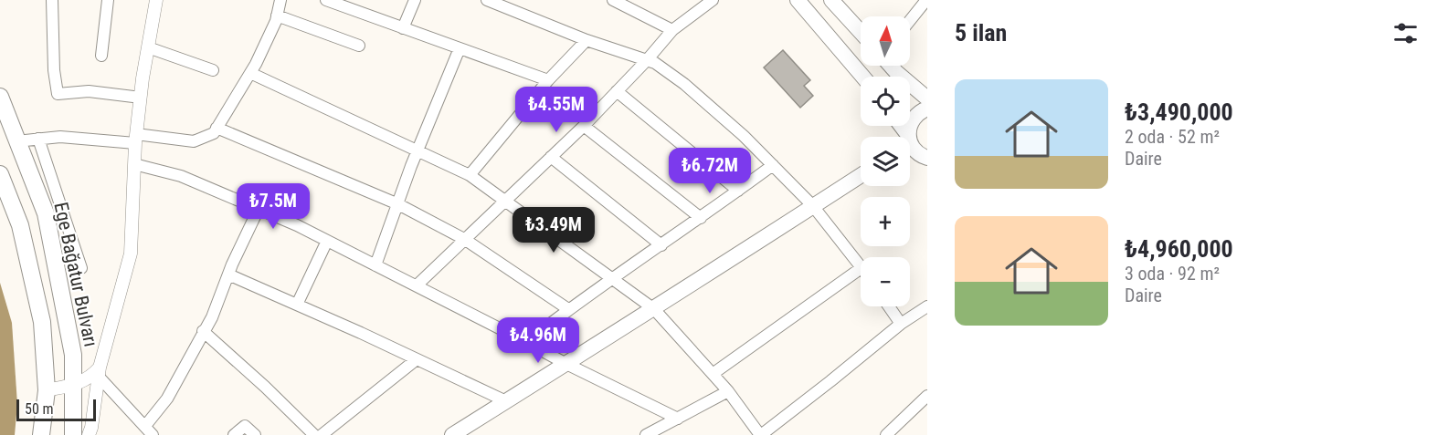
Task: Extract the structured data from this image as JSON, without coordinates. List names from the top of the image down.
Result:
{
  "streets": {
    "main road": ["Ege Bağatur Bulvarı"]
  },
  "scale_bar": "50 m",
  "north": "top",
  "page": {
    "heading": "5 ilan",
    "map_buttons": ["+", "−"],
    "list": [
      {
        "name": "₺3,490,000",
        "note": "2 oda · 52 m² · Daire"
      },
      {
        "name": "₺4,960,000",
        "note": "3 oda · 92 m² · Daire"
      }
    ],
    "price": [
      "₺4.55M",
      "₺6.72M",
      "₺7.5M",
      "₺3.49M",
      "₺4.96M"
    ],
    "scale": "50 m"
  }
}
